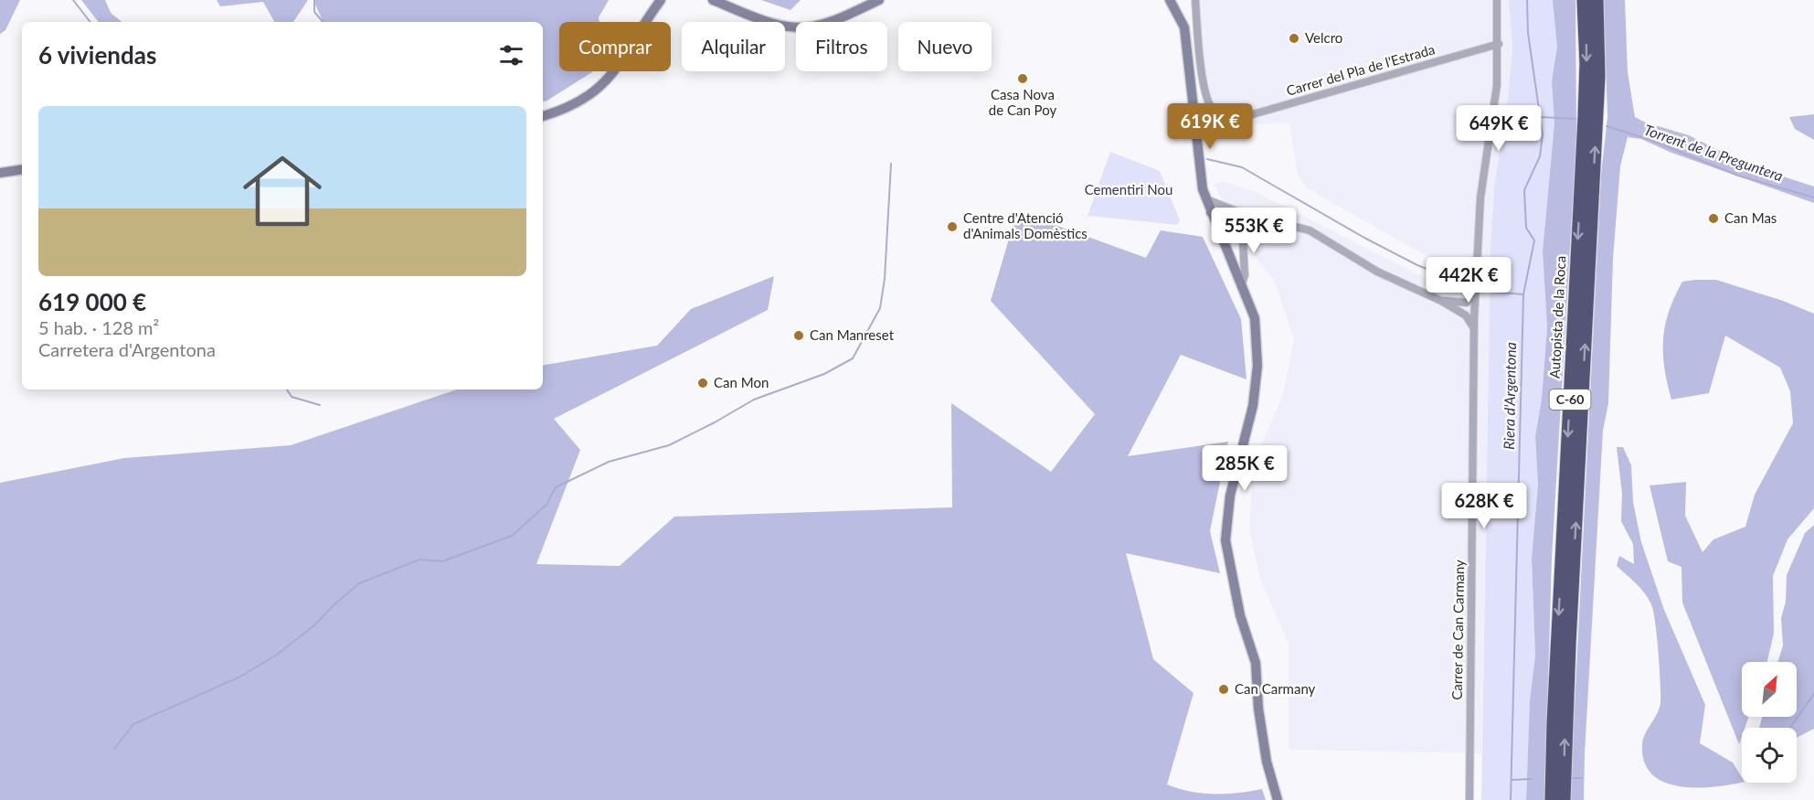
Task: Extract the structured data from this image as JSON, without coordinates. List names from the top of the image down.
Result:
{
  "streets": {
    "highway": ["Autopista de la Roca", "C-60"],
    "street": ["Carrer del Pla de l'Estrada", "Carrer de Can Carmany"]
  },
  "crossings": [
    ["Carrer del Pla de l'Estrada", "Carrer de Can Carmany"]
  ],
  "water": ["Torrent de la Preguntera", "Riera d'Argentona"],
  "parks": ["Cementiri Nou"],
  "places": [
    "Velcro",
    "Casa Nova de Can Poy",
    "Can Mas",
    "Centre d'Atenció d'Animals Domèstics",
    "Can Manreset",
    "Can Mon",
    "Can Carmany"
  ],
  "north": "top right",
  "page": {
    "chip": [
      "Comprar",
      "Alquilar",
      "Filtros",
      "Nuevo"
    ],
    "heading": "6 viviendas",
    "list": [
      {
        "name": "619 000 €",
        "note": "5 hab. · 128 m² · Carretera d'Argentona"
      }
    ],
    "price": [
      "619K €",
      "649K €",
      "553K €",
      "442K €",
      "285K €",
      "628K €"
    ]
  }
}
